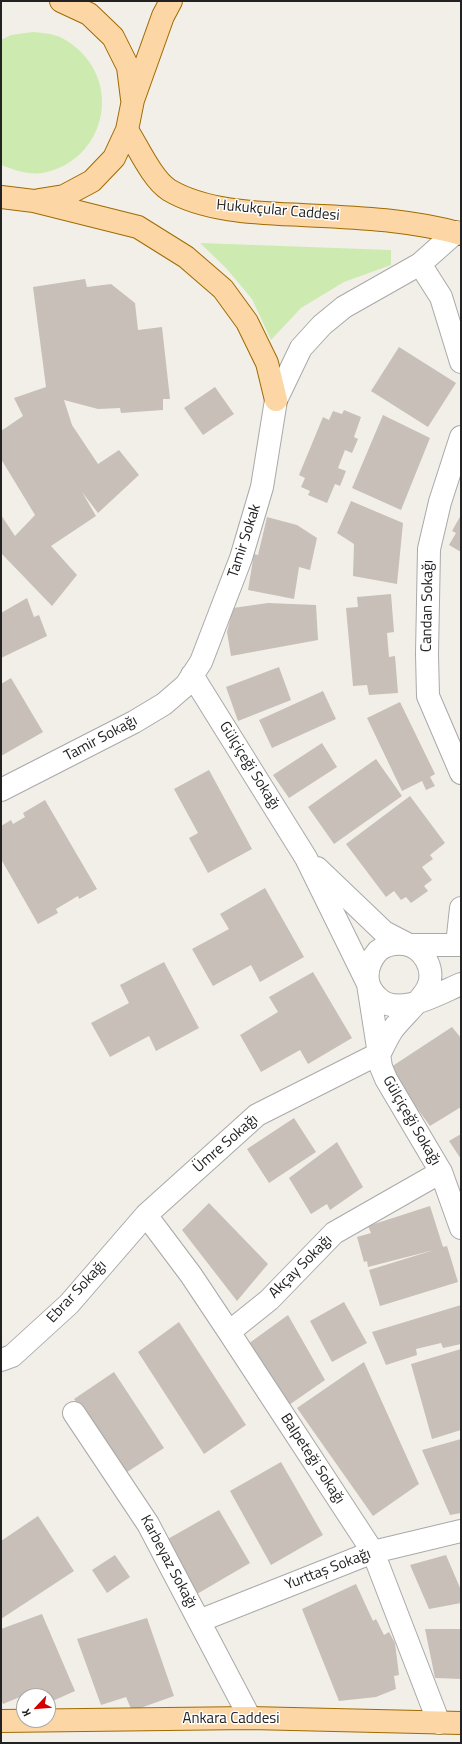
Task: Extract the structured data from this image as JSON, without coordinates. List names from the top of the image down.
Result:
{
  "streets": {
    "main road": ["Hukukçular Caddesi", "Ankara Caddesi"],
    "street": [
      "Tamir Sokak",
      "Candan Sokağı",
      "Tamir Sokağı",
      "Gülçiçeği Sokağı",
      "Ümre Sokağı",
      "Akçay Sokağı",
      "Ebrar Sokağı",
      "Balpeteği Sokağı",
      "Karbeyaz Sokağı",
      "Yurttaş Sokağı"
    ]
  },
  "crossings": [
    ["Hukukçular Caddesi", "Tamir Sokak"],
    ["Tamir Sokak", "Tamir Sokağı"],
    ["Tamir Sokak", "Gülçiçeği Sokağı"],
    ["Tamir Sokağı", "Gülçiçeği Sokağı"],
    ["Gülçiçeği Sokağı", "Ümre Sokağı"],
    ["Gülçiçeği Sokağı", "Akçay Sokağı"],
    ["Ümre Sokağı", "Ebrar Sokağı"],
    ["Ümre Sokağı", "Balpeteği Sokağı"],
    ["Akçay Sokağı", "Balpeteği Sokağı"],
    ["Ebrar Sokağı", "Balpeteği Sokağı"],
    ["Balpeteği Sokağı", "Yurttaş Sokağı"],
    ["Balpeteği Sokağı", "Ankara Caddesi"],
    ["Karbeyaz Sokağı", "Yurttaş Sokağı"],
    ["Karbeyaz Sokağı", "Ankara Caddesi"]
  ],
  "north": "bottom left"
}
